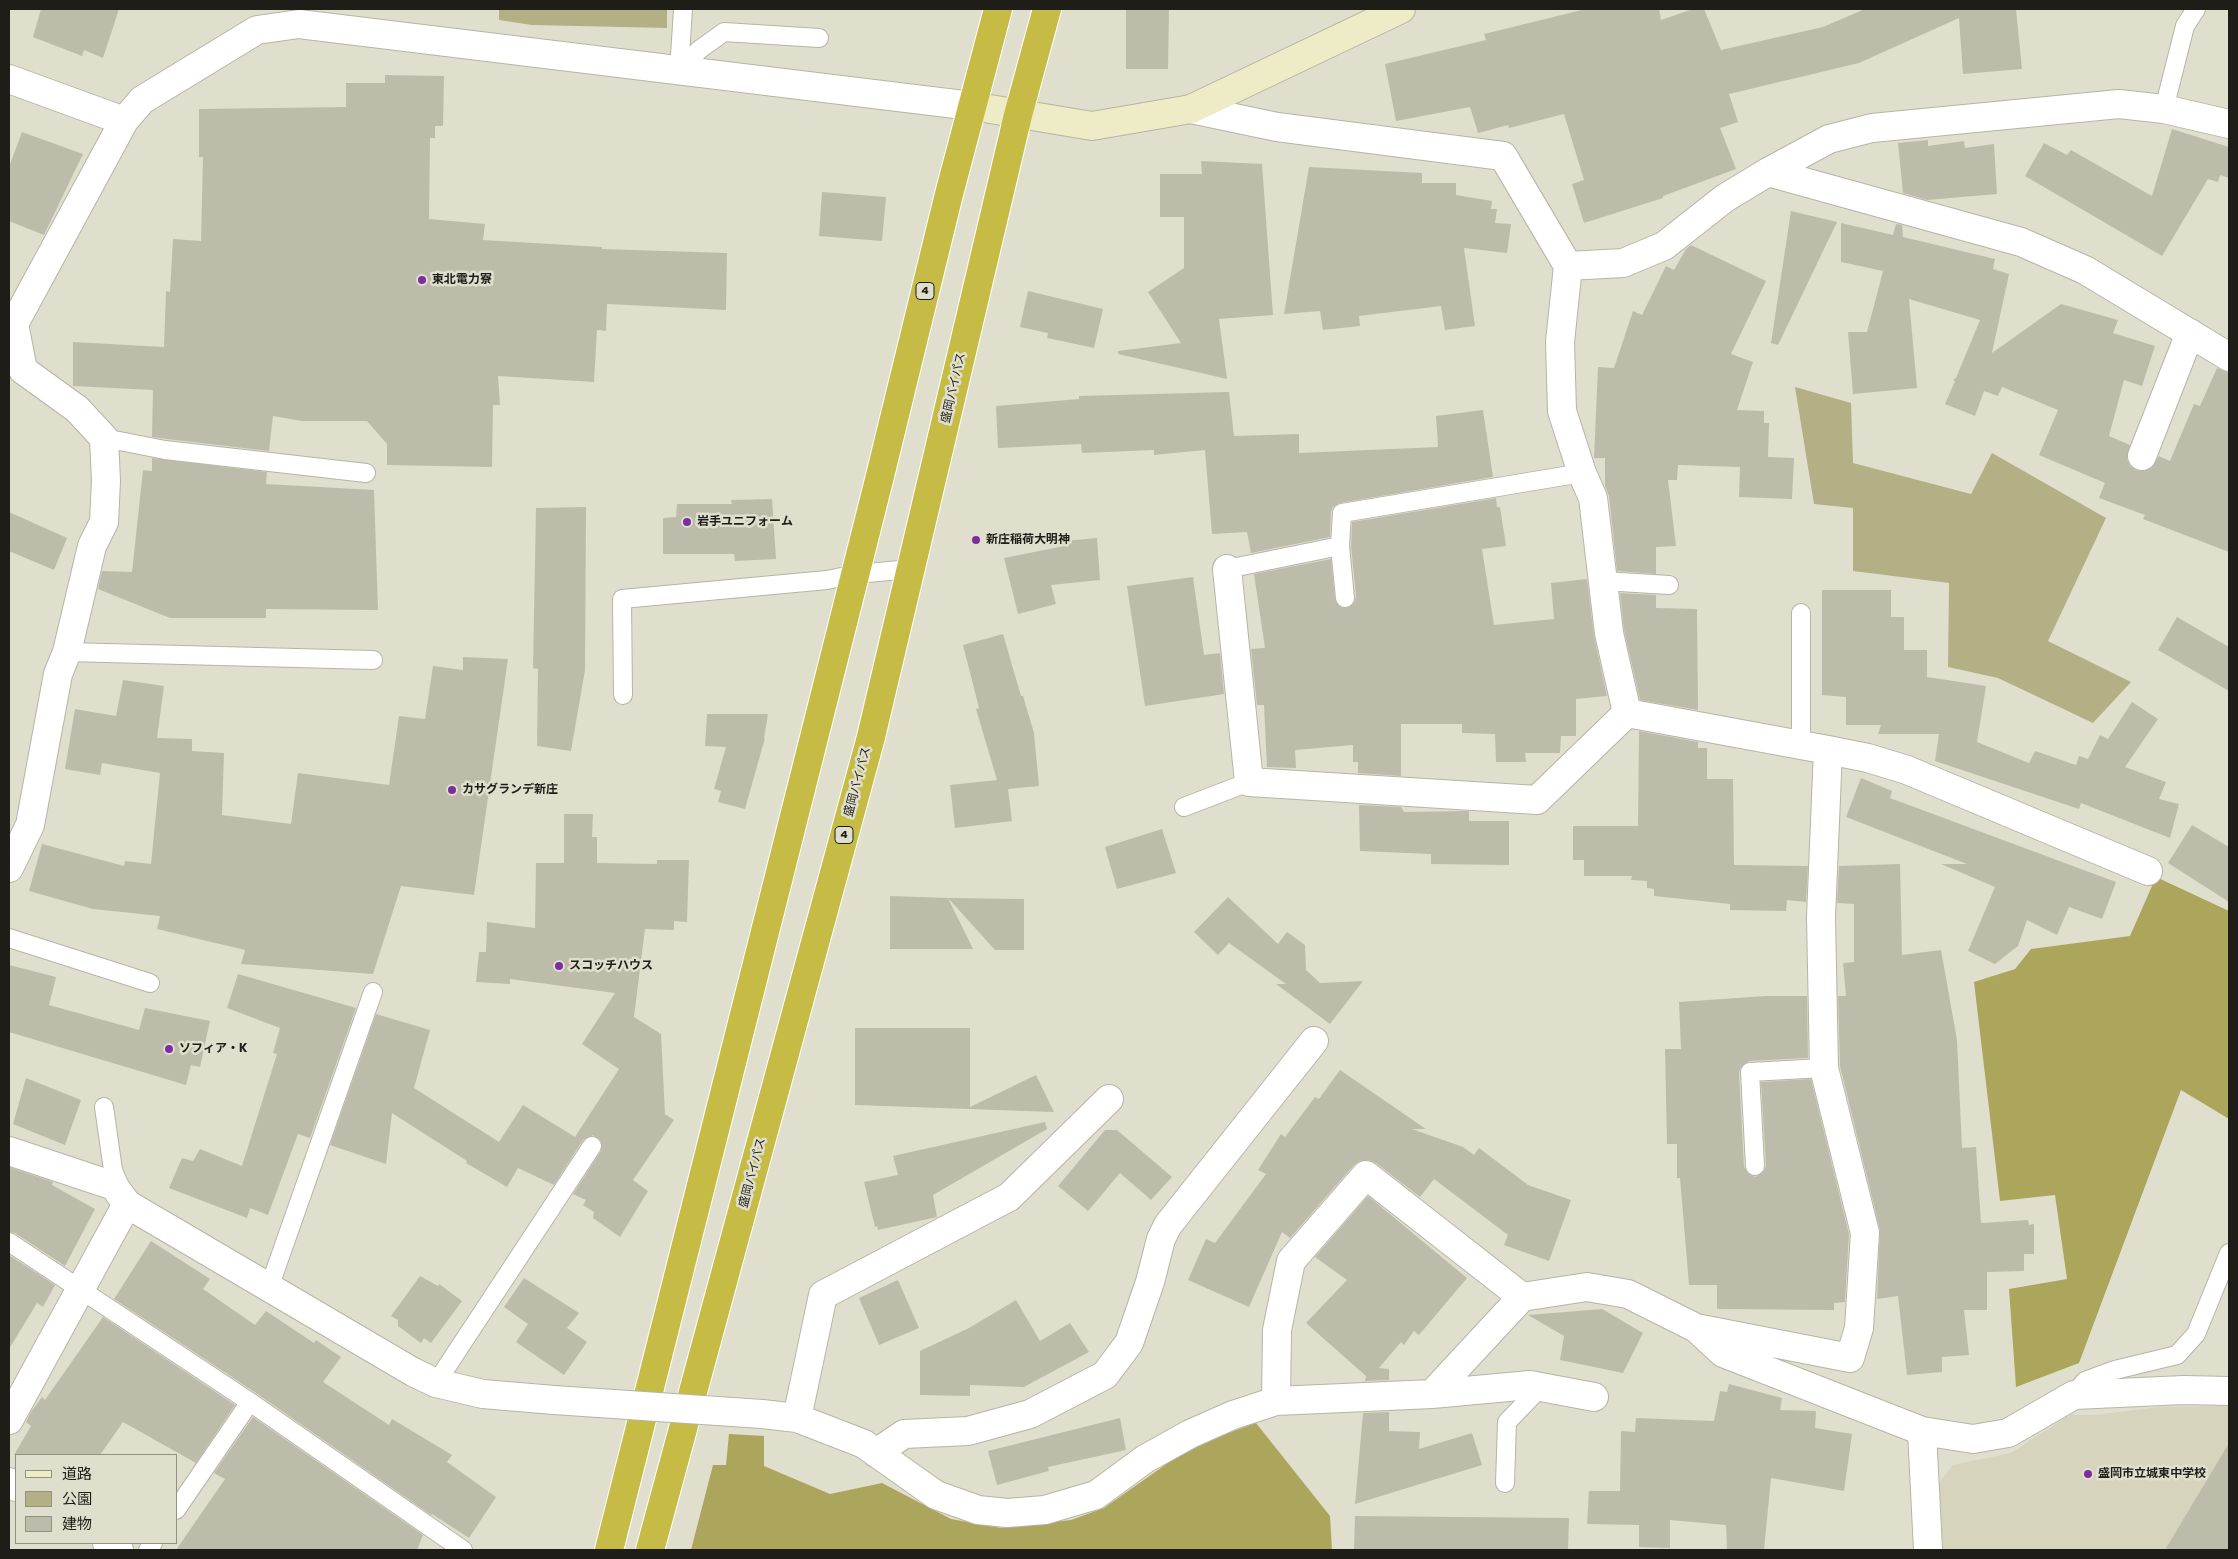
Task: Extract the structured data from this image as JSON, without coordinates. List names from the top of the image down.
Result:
{
  "streets": {
    "highway": ["4", "盛岡バイパス"]
  },
  "places": [
    "東北電力寮",
    "岩手ユニフォーム",
    "新庄稲荷大明神",
    "カサグランデ新庄",
    "スコッチハウス",
    "ソフィア・K",
    "盛岡市立城東中学校"
  ],
  "legend": ["道路", "公園", "建物"]
}
